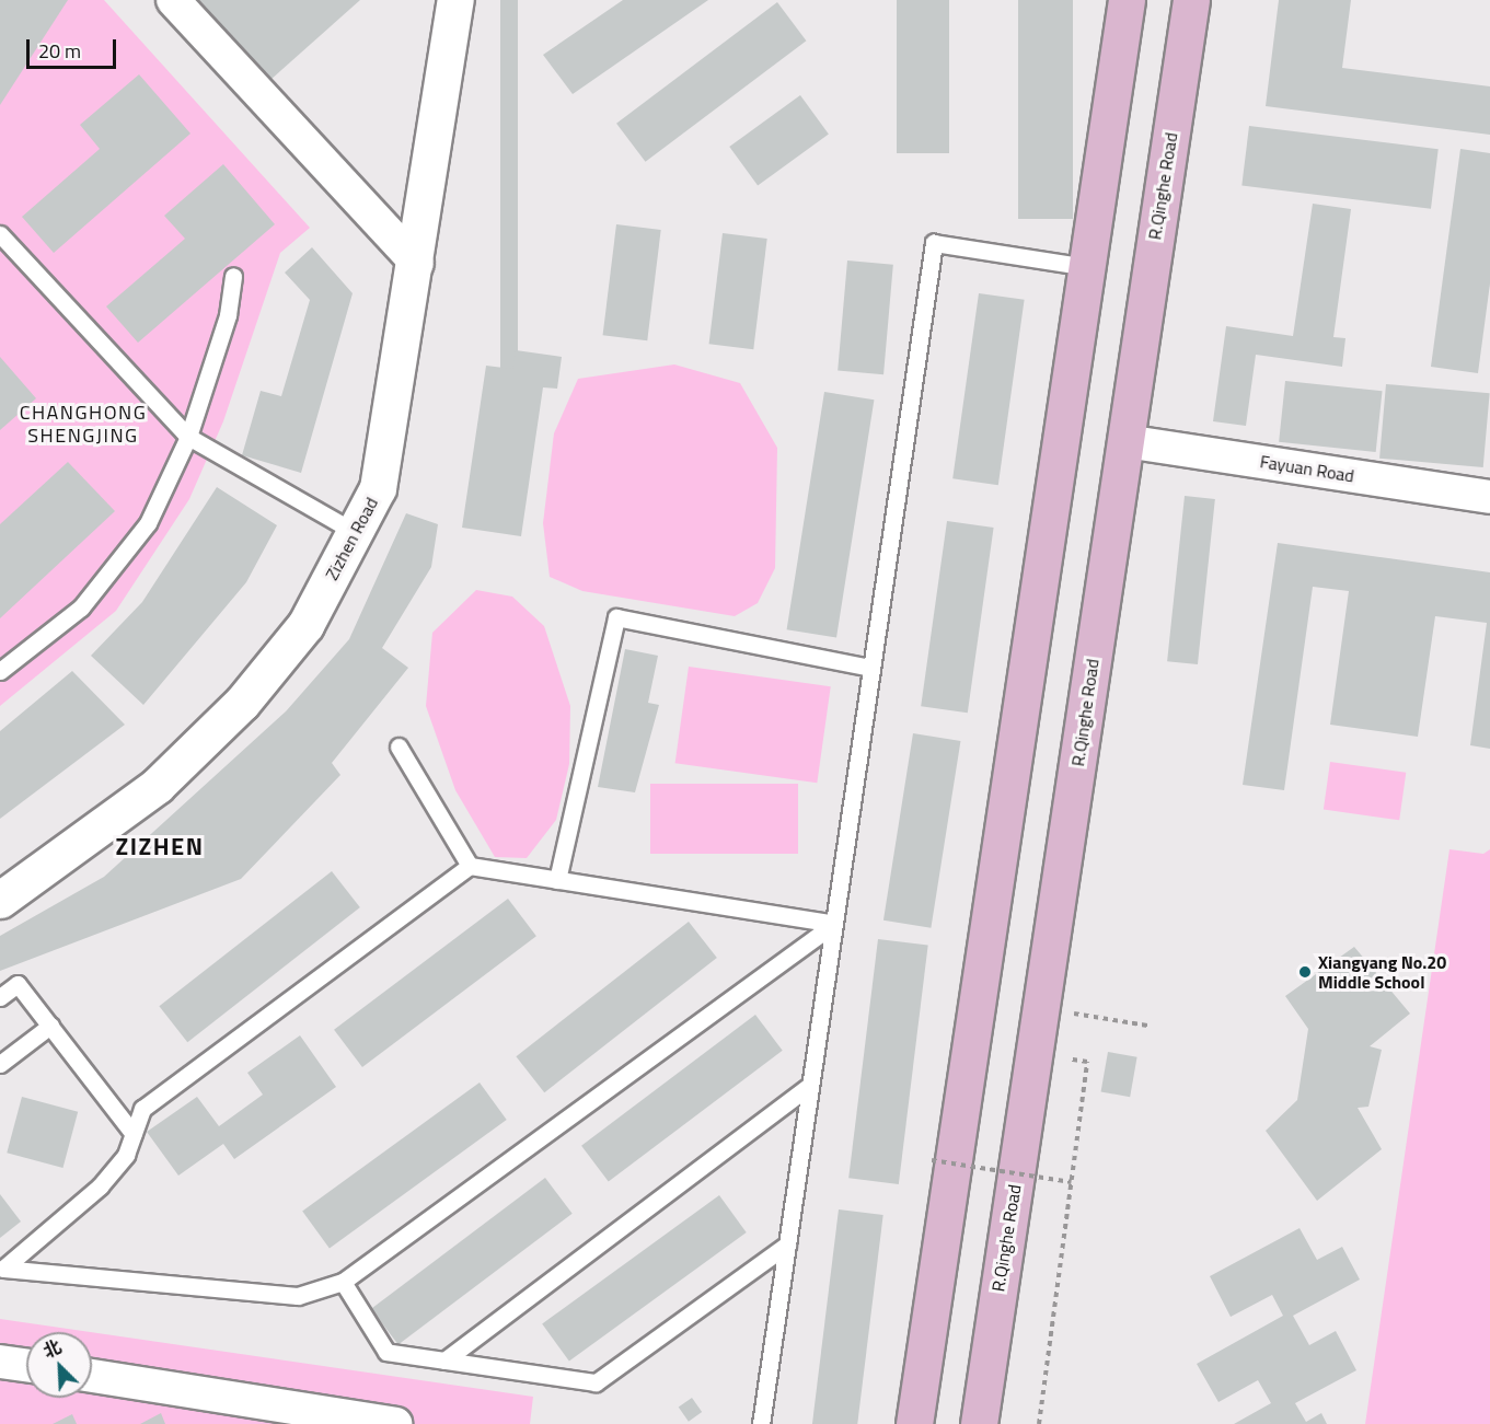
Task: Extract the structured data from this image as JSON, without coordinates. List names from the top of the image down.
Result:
{
  "streets": {
    "main road": ["R.Qinghe Road"],
    "street": ["Fayuan Road", "Zizhen Road"]
  },
  "crossings": [
    ["R.Qinghe Road", "Fayuan Road"]
  ],
  "districts": ["CHANGHONG SHENGJING", "ZIZHEN"],
  "places": ["Xiangyang No.20 Middle School"],
  "scale_bar": "20 m",
  "north": "top left"
}
